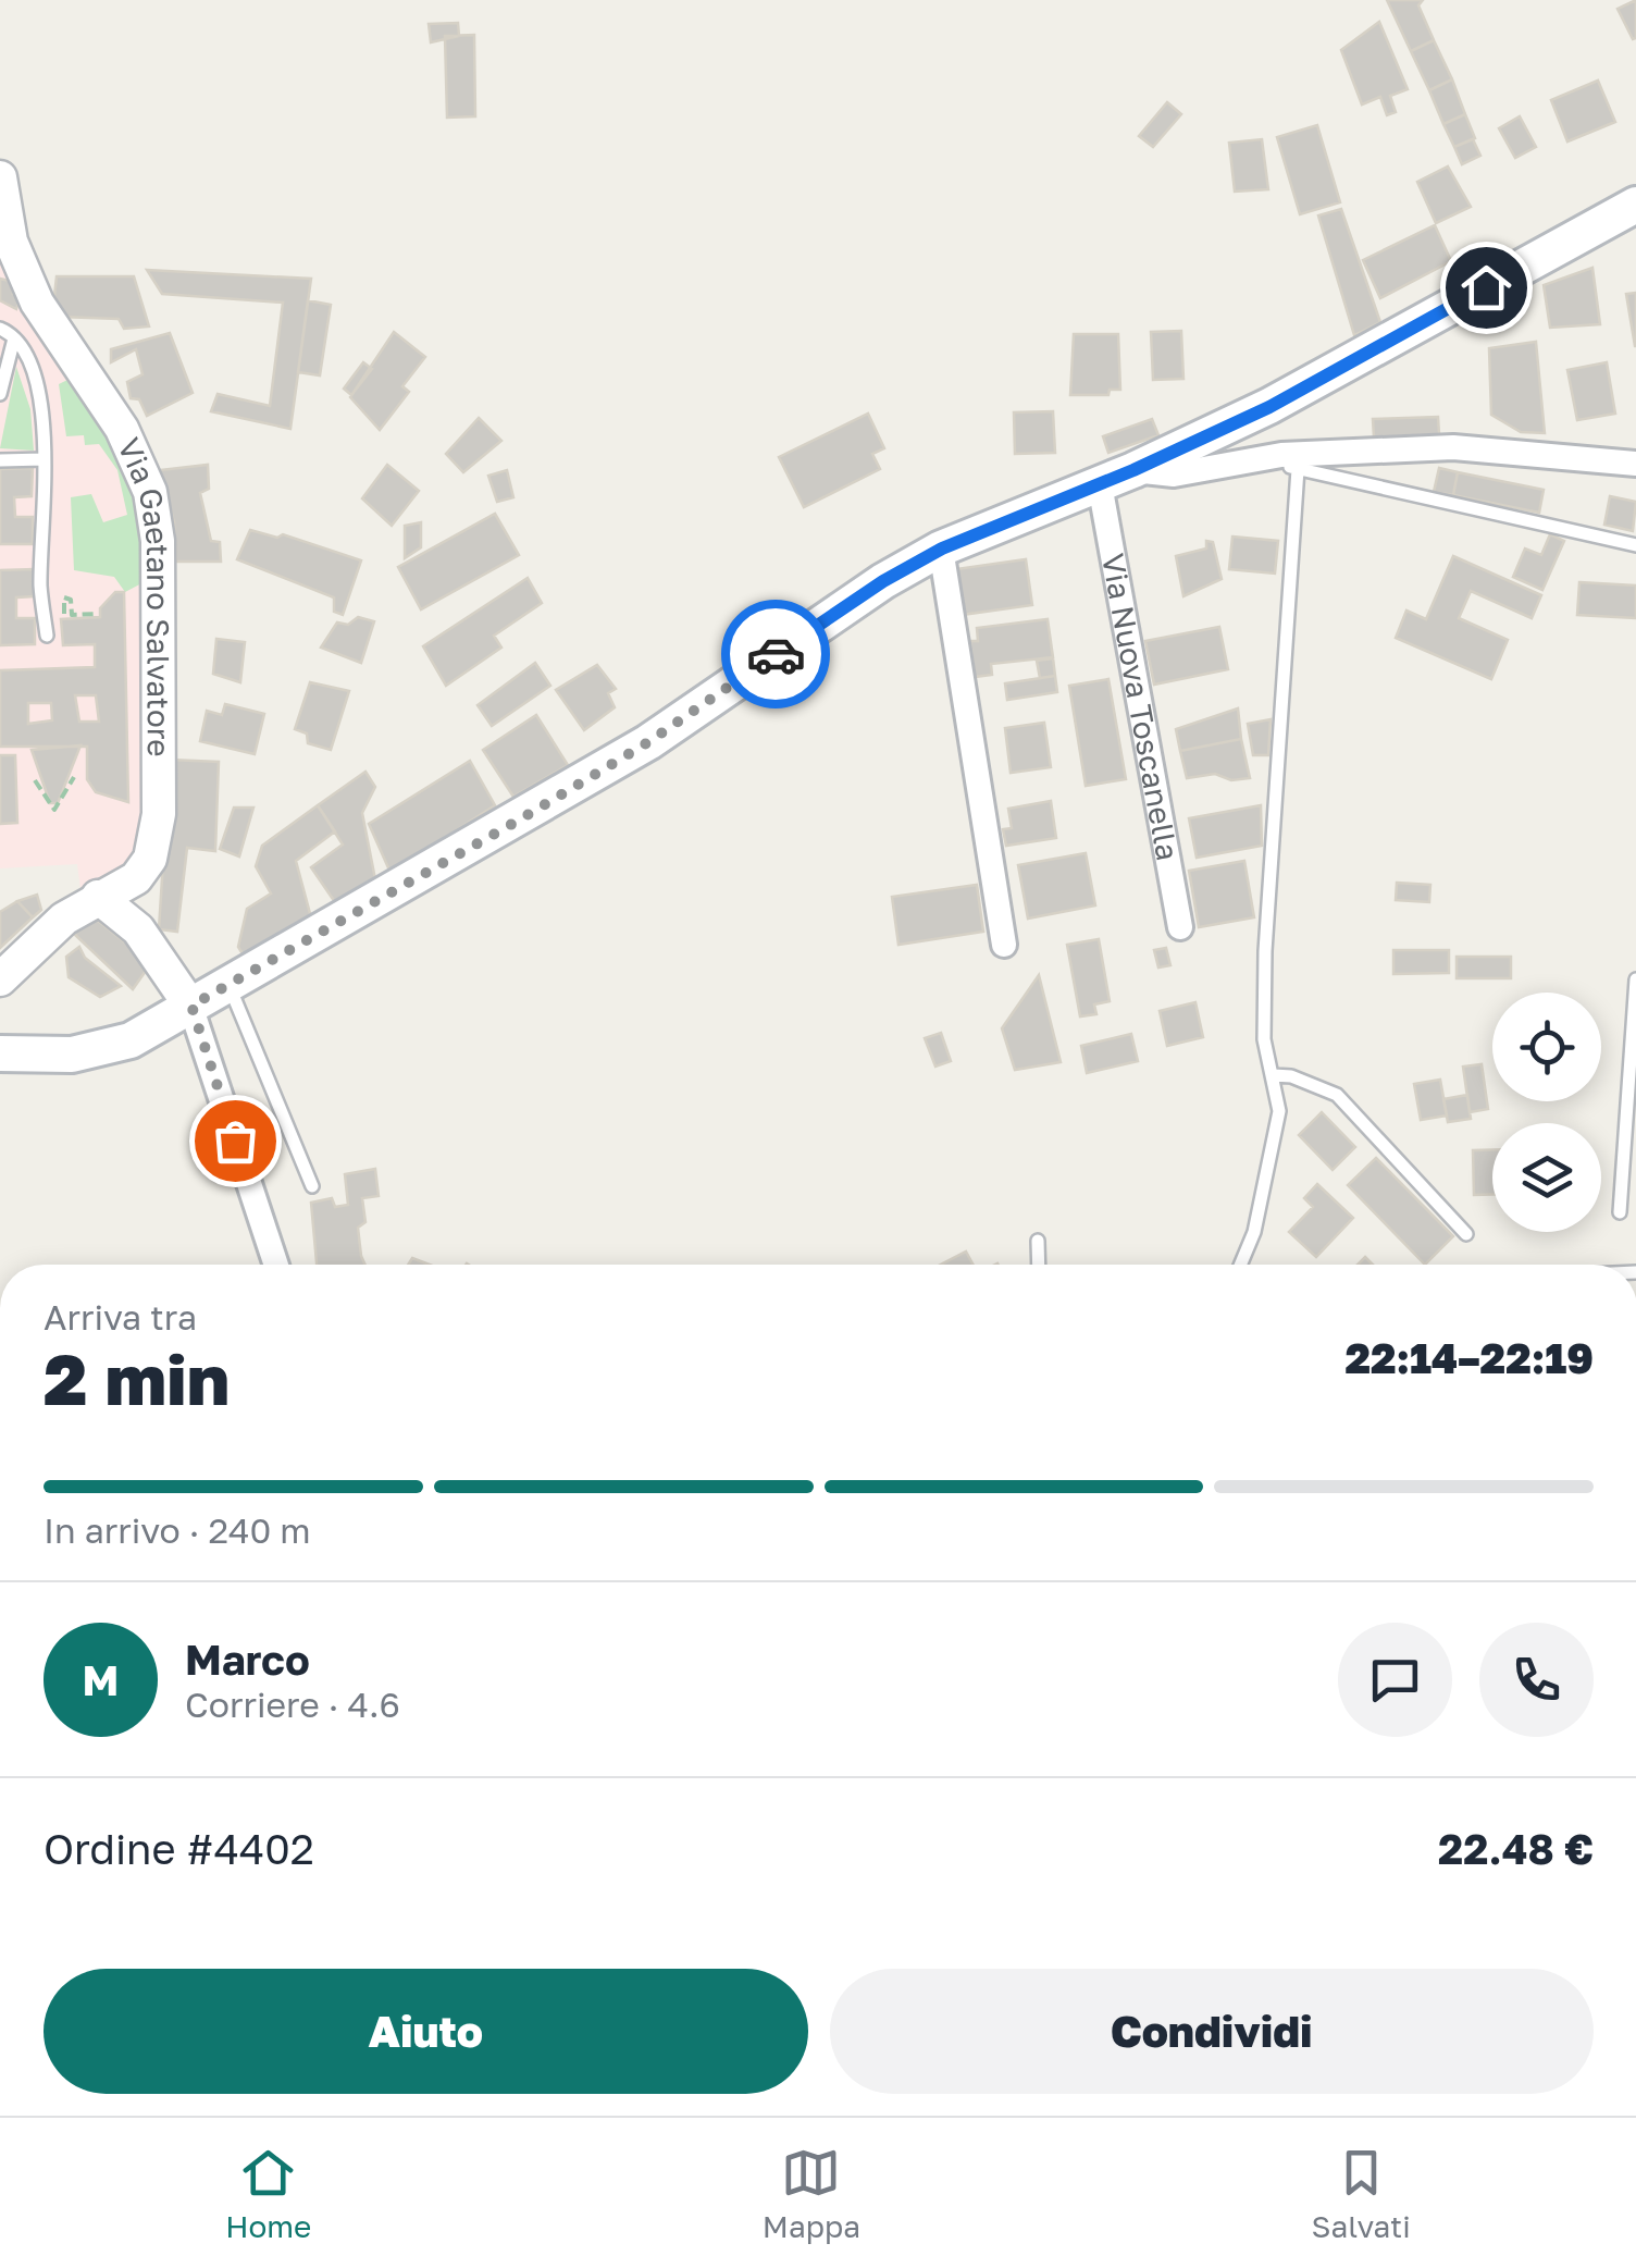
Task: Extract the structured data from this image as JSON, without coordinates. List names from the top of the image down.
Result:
{
  "streets": {
    "street": ["Via Gaetano Salvatore", "Via Nuova Toscanella"]
  },
  "page": {
    "heading": ["2 min", "Arriva tra", "22:14–22:19"],
    "panel": [
      "Marco",
      "Corriere · 4.6",
      "Ordine #4402",
      "22.48 €"
    ],
    "bar": "In arrivo · 240 m",
    "round": "M",
    "buttons": ["Aiuto", "Condividi"],
    "tabs": ["Home", "Mappa", "Salvati"]
  }
}
